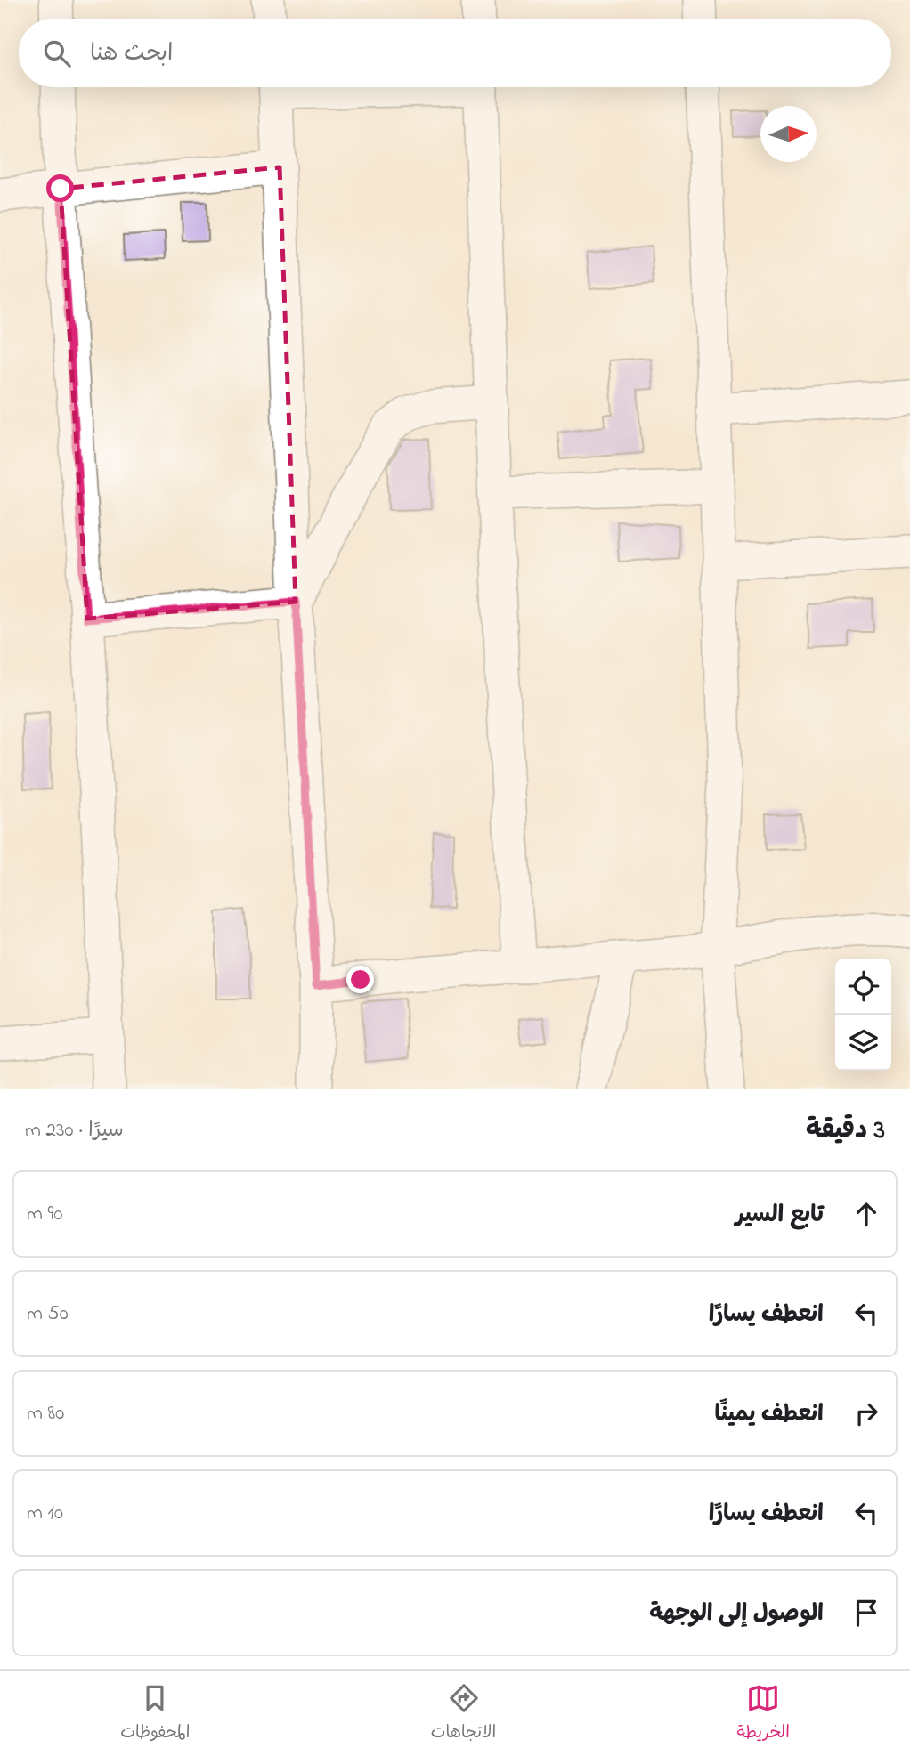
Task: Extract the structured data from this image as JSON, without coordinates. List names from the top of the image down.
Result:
{
  "north": "right",
  "page": {
    "search": "ابحث هنا",
    "heading": ["3 دقيقة", "سيرًا · 230 m"],
    "list": [
      ["تابع السير", "90 m"],
      ["انعطف يسارًا", "50 m"],
      ["انعطف يمينًا", "80 m"],
      ["انعطف يسارًا", "10 m"],
      "الوصول إلى الوجهة"
    ],
    "nav": ["الخريطة", "الاتجاهات", "المحفوظات"]
  }
}
